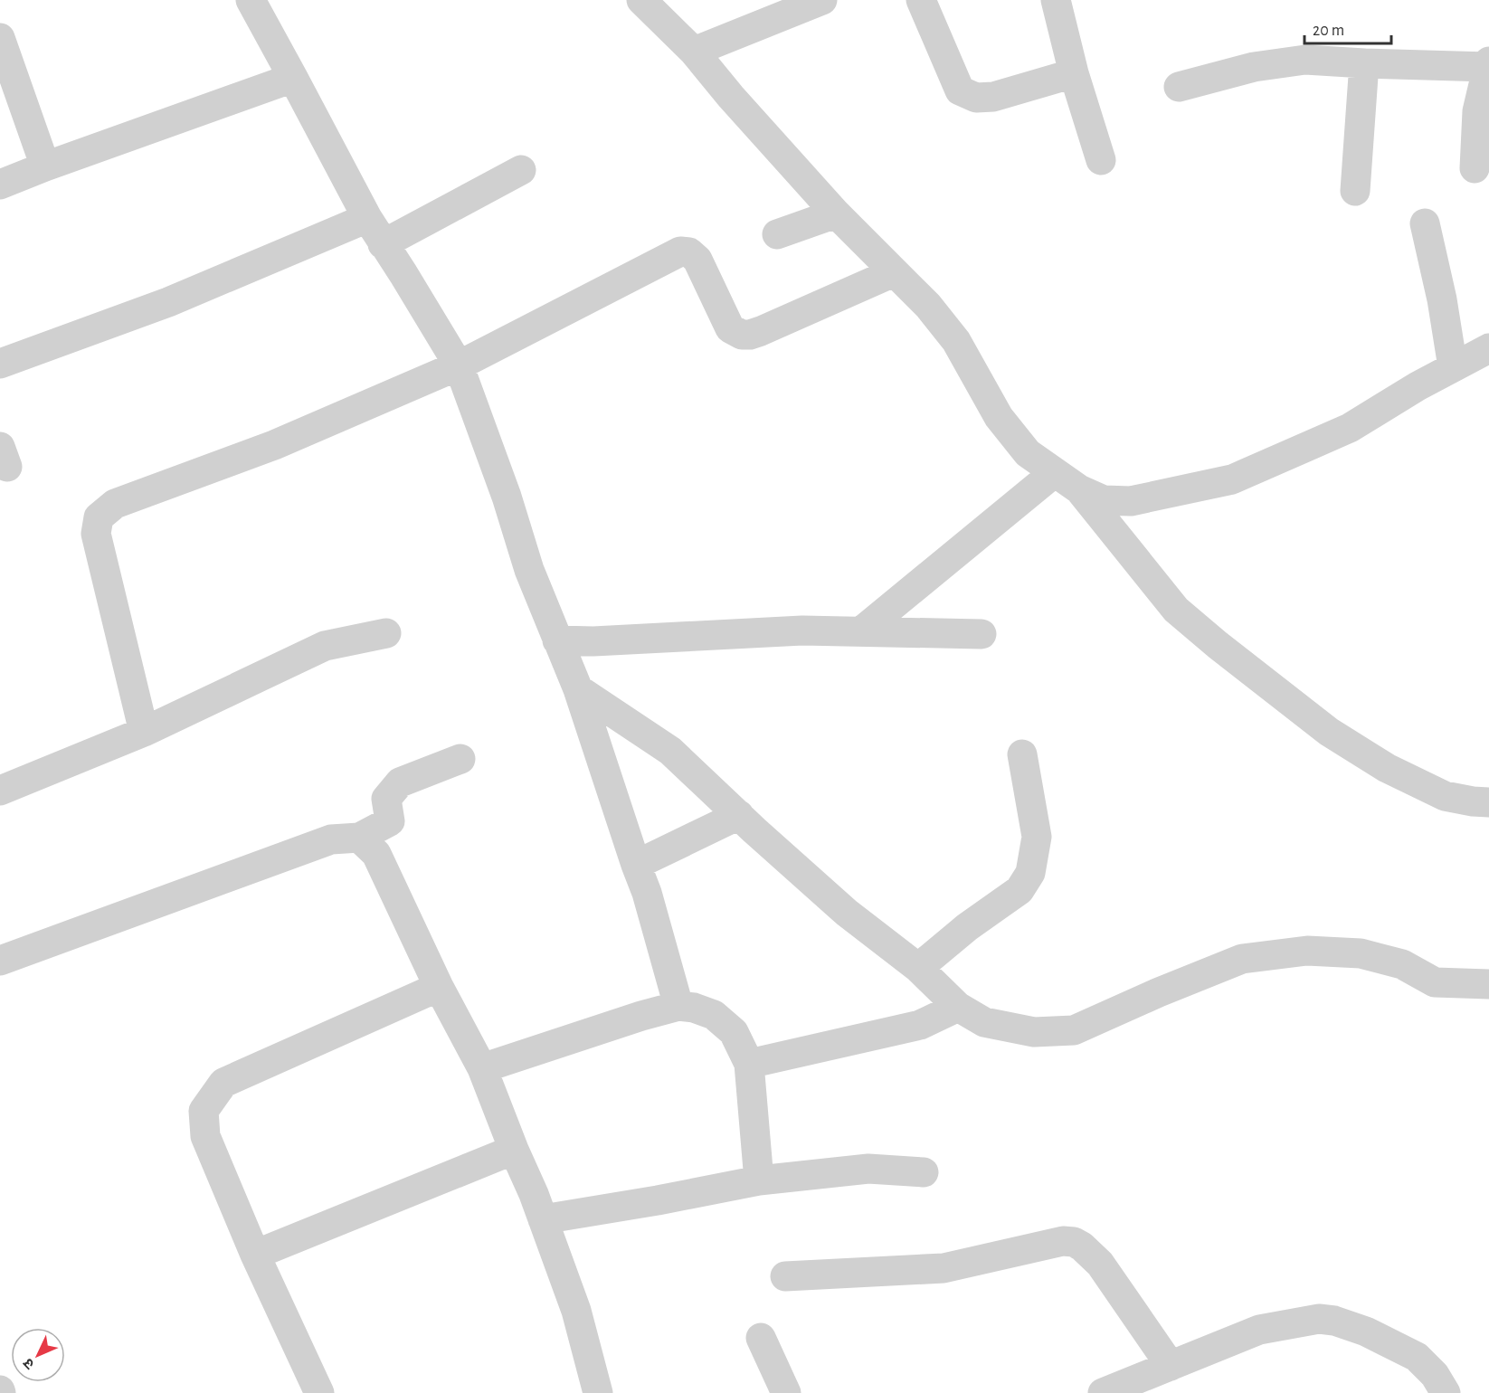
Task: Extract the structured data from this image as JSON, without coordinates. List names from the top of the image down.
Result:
{
  "scale_bar": "20 m",
  "north": "bottom left"
}
